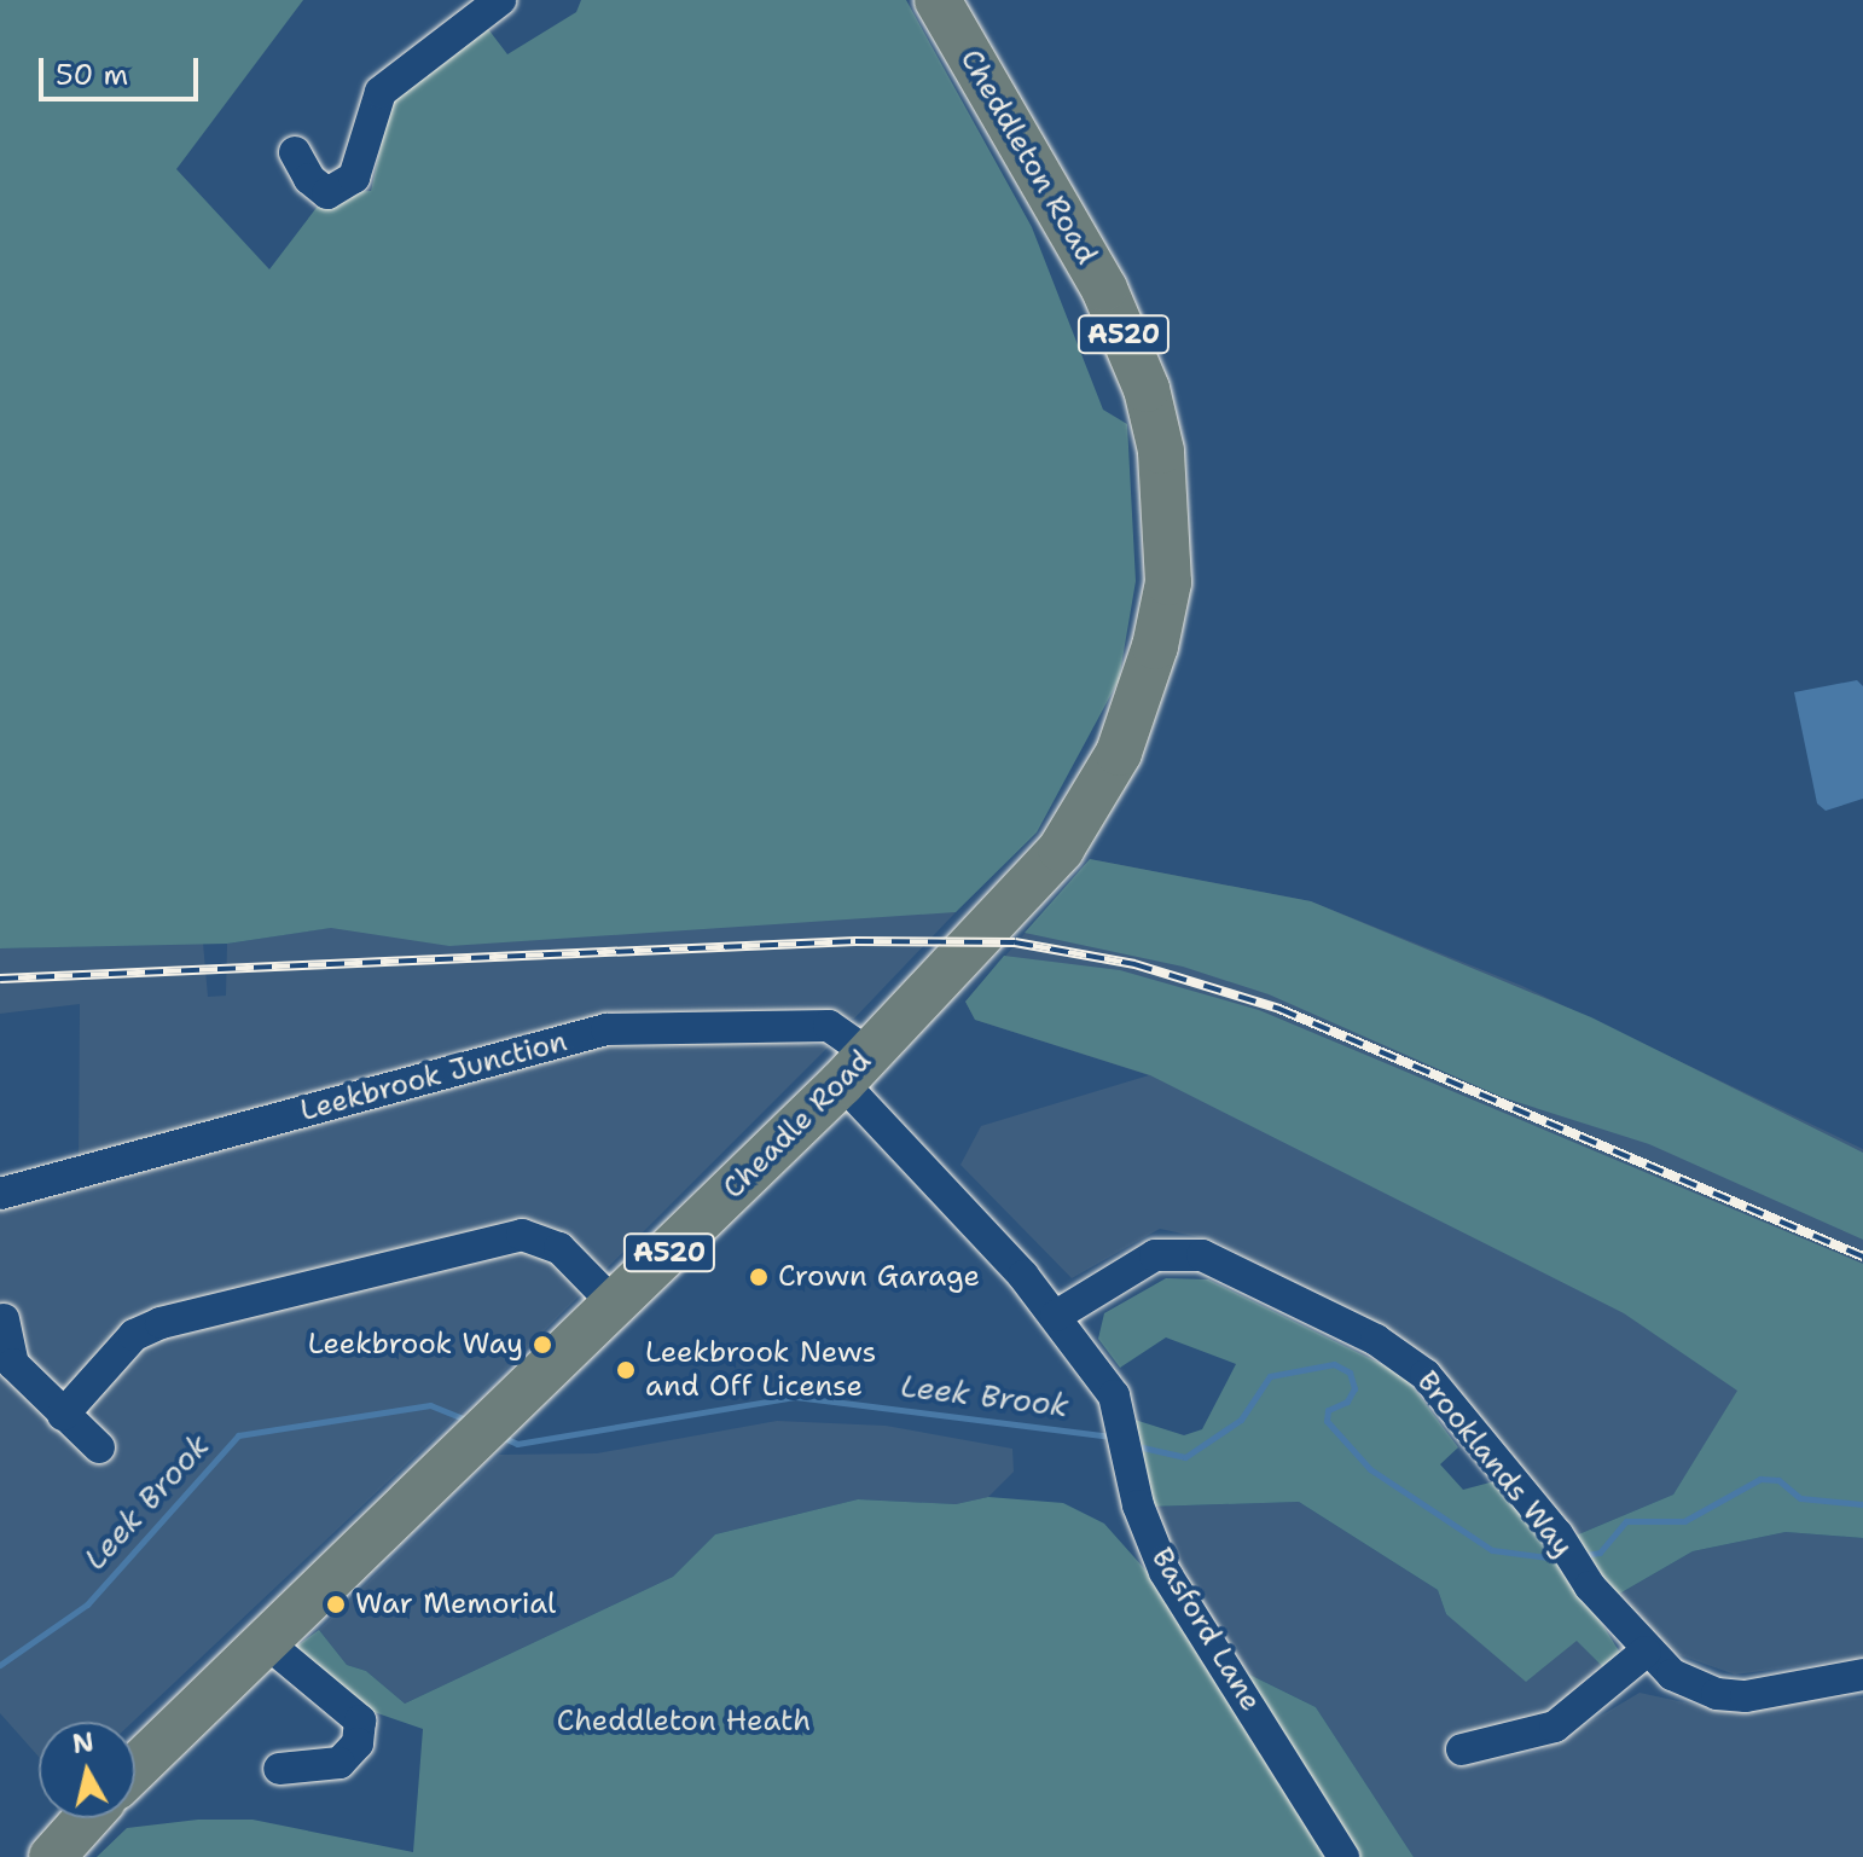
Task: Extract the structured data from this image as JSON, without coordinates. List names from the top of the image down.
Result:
{
  "streets": {
    "highway": ["Cheddleton Road", "A520", "Cheadle Road"],
    "street": ["Leekbrook Junction", "Brooklands Way", "Basford Lane"]
  },
  "crossings": [
    ["Cheddleton Road", "Cheadle Road"],
    ["Leekbrook Junction", "Cheadle Road"],
    ["Leekbrook Junction", "Basford Lane"],
    ["Cheadle Road", "Basford Lane"],
    ["Brooklands Way", "Basford Lane"]
  ],
  "water": ["Leek Brook"],
  "parks": ["Cheddleton Heath"],
  "places": [
    "Crown Garage",
    "Leekbrook Way",
    "Leekbrook News and Off License",
    "War Memorial"
  ],
  "scale_bar": "50 m",
  "north": "top"
}
